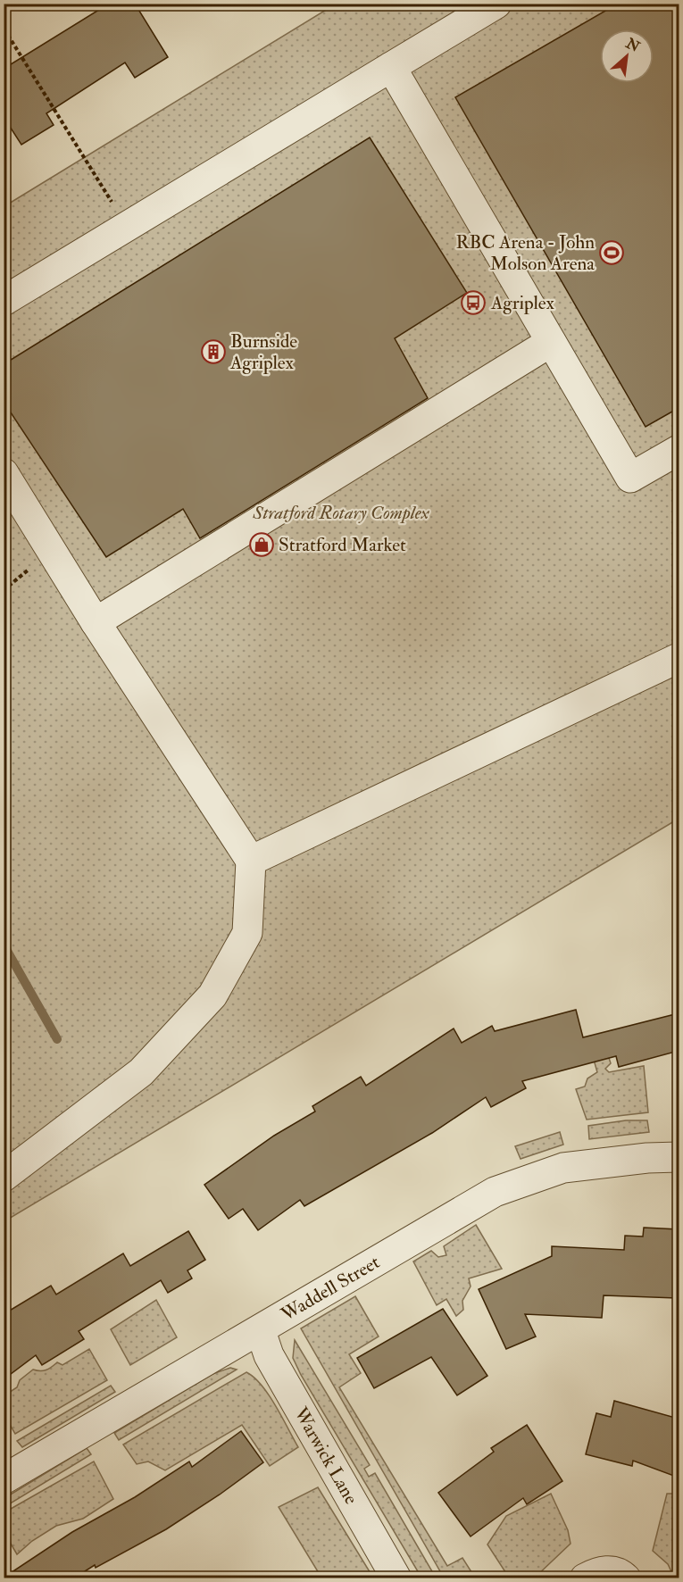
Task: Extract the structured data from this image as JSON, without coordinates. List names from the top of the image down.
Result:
{
  "streets": {
    "street": ["Waddell Street", "Warwick Lane"]
  },
  "crossings": [
    ["Waddell Street", "Warwick Lane"]
  ],
  "parks": ["Stratford Rotary Complex"],
  "places": {
    "sports": ["RBC Arena - John Molson Arena"],
    "bus stop": ["Agriplex"],
    "building": ["Burnside Agriplex"],
    "shop": ["Stratford Market"]
  },
  "north": "top right"
}
